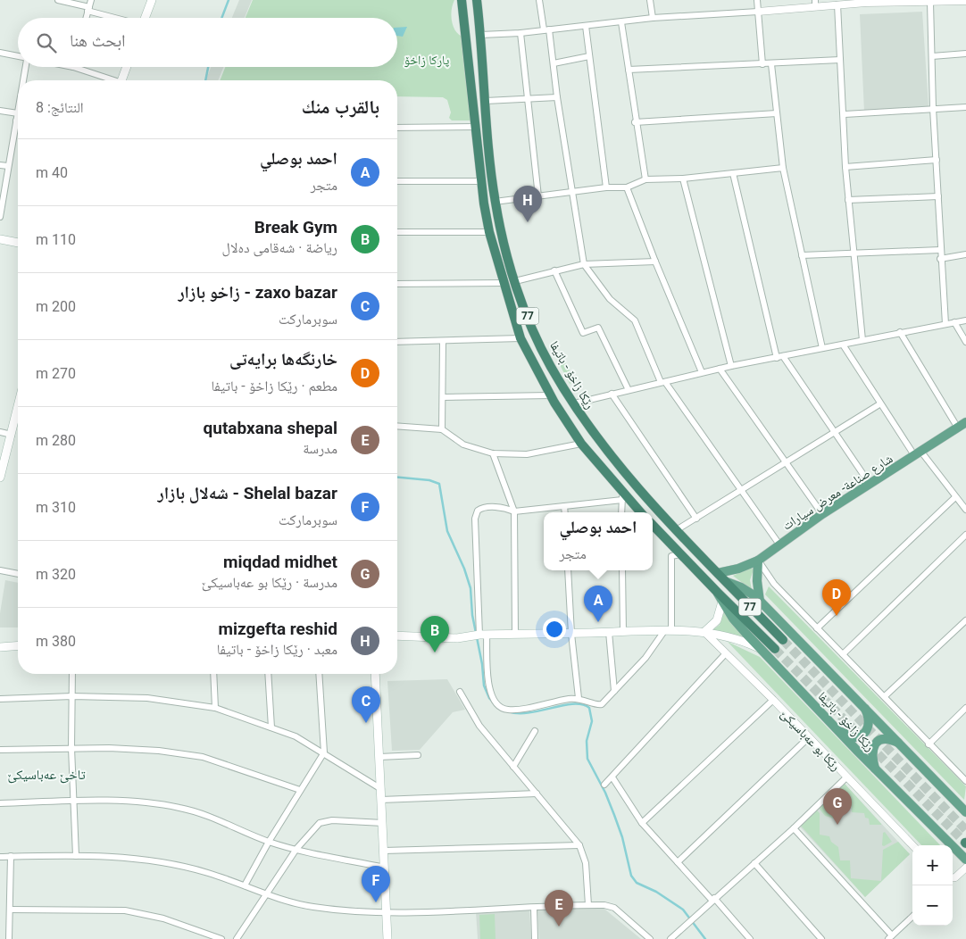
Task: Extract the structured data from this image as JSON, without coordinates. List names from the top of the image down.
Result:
{
  "streets": {
    "highway": ["77", "رێکا زاخۆ - باتیفا"],
    "main road": ["شارع صناعة- معرض سيارات"],
    "street": ["رێكا بو عه‌باسيكێ"]
  },
  "crossings": [
    ["رێکا زاخۆ - باتیفا", "شارع صناعة- معرض سيارات"]
  ],
  "districts": ["تاخێ عه‌باسيكێ"],
  "parks": ["پارکا زاخۆ"],
  "page": {
    "search": "ابحث هنا",
    "heading": ["بالقرب منك", "النتائج: 8"],
    "list": [
      {
        "mark": "A",
        "name": "احمد بوصلي",
        "note": "متجر",
        "value": "40 m"
      },
      {
        "mark": "B",
        "name": "Break Gym",
        "note": "رياضة · شەقامی دەلال",
        "value": "110 m"
      },
      {
        "mark": "C",
        "name": "zaxo bazar - زاخو بازار",
        "note": "سوبرماركت",
        "value": "200 m"
      },
      {
        "mark": "D",
        "name": "خارنگه‌ها برايه‌تى",
        "note": "مطعم · رێکا زاخۆ - باتیفا",
        "value": "270 m"
      },
      {
        "mark": "E",
        "name": "qutabxana shepal",
        "note": "مدرسة",
        "value": "280 m"
      },
      {
        "mark": "F",
        "name": "Shelal bazar - شەلال بازار",
        "note": "سوبرماركت",
        "value": "310 m"
      },
      {
        "mark": "G",
        "name": "miqdad midhet",
        "note": "مدرسة · رێكا بو عه‌باسيكێ",
        "value": "320 m"
      },
      {
        "mark": "H",
        "name": "mizgefta reshid",
        "note": "معبد · رێکا زاخۆ - باتیفا",
        "value": "380 m"
      }
    ],
    "pins": [
      "H",
      "D",
      "A",
      "B",
      "C",
      "G",
      "F",
      "E"
    ],
    "popup": ["احمد بوصلي", "متجر"],
    "map_buttons": ["+", "−"]
  }
}
